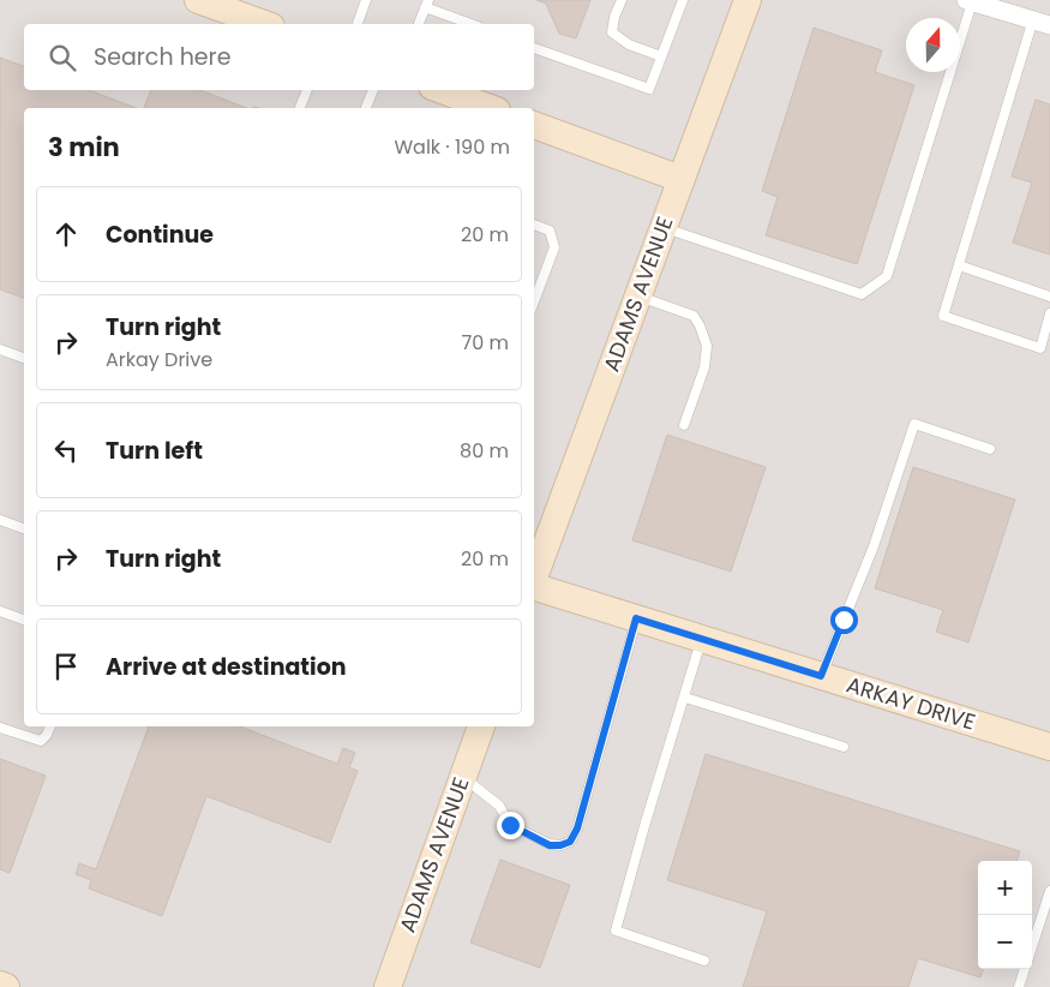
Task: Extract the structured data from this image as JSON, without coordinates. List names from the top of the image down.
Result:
{
  "streets": {
    "street": ["ADAMS AVENUE", "ARKAY DRIVE"]
  },
  "north": "top",
  "page": {
    "search": "Search here",
    "heading": ["3 min", "Walk · 190 m"],
    "list": [
      ["Continue", "20 m"],
      ["Turn right", "Arkay Drive", "70 m"],
      ["Turn left", "80 m"],
      ["Turn right", "20 m"],
      "Arrive at destination"
    ],
    "map_buttons": ["+", "−"]
  }
}
